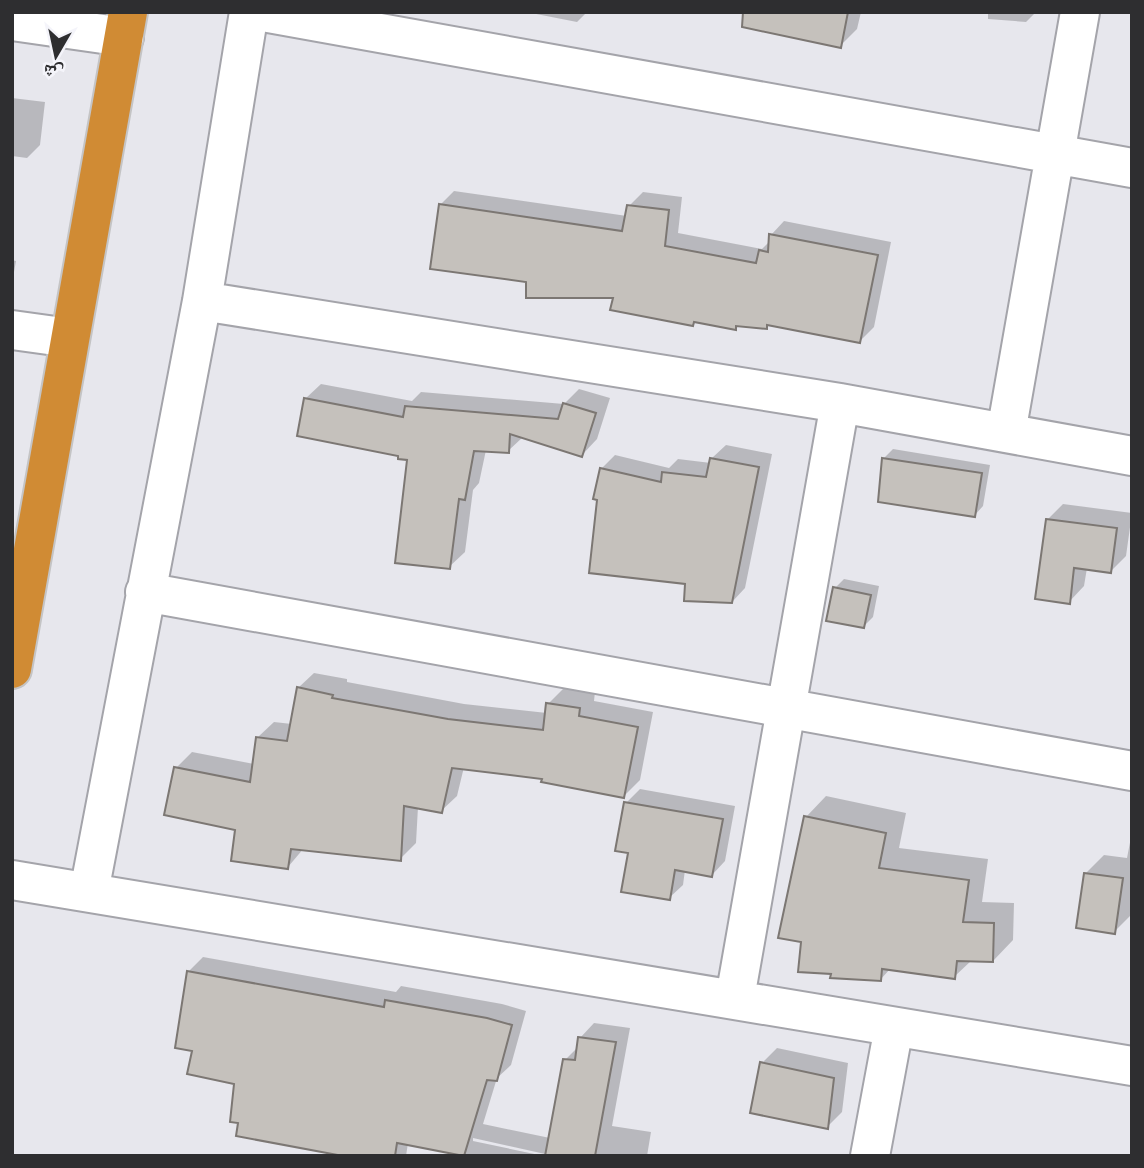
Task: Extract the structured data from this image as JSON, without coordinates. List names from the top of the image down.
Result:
{
  "north": "bottom"
}
